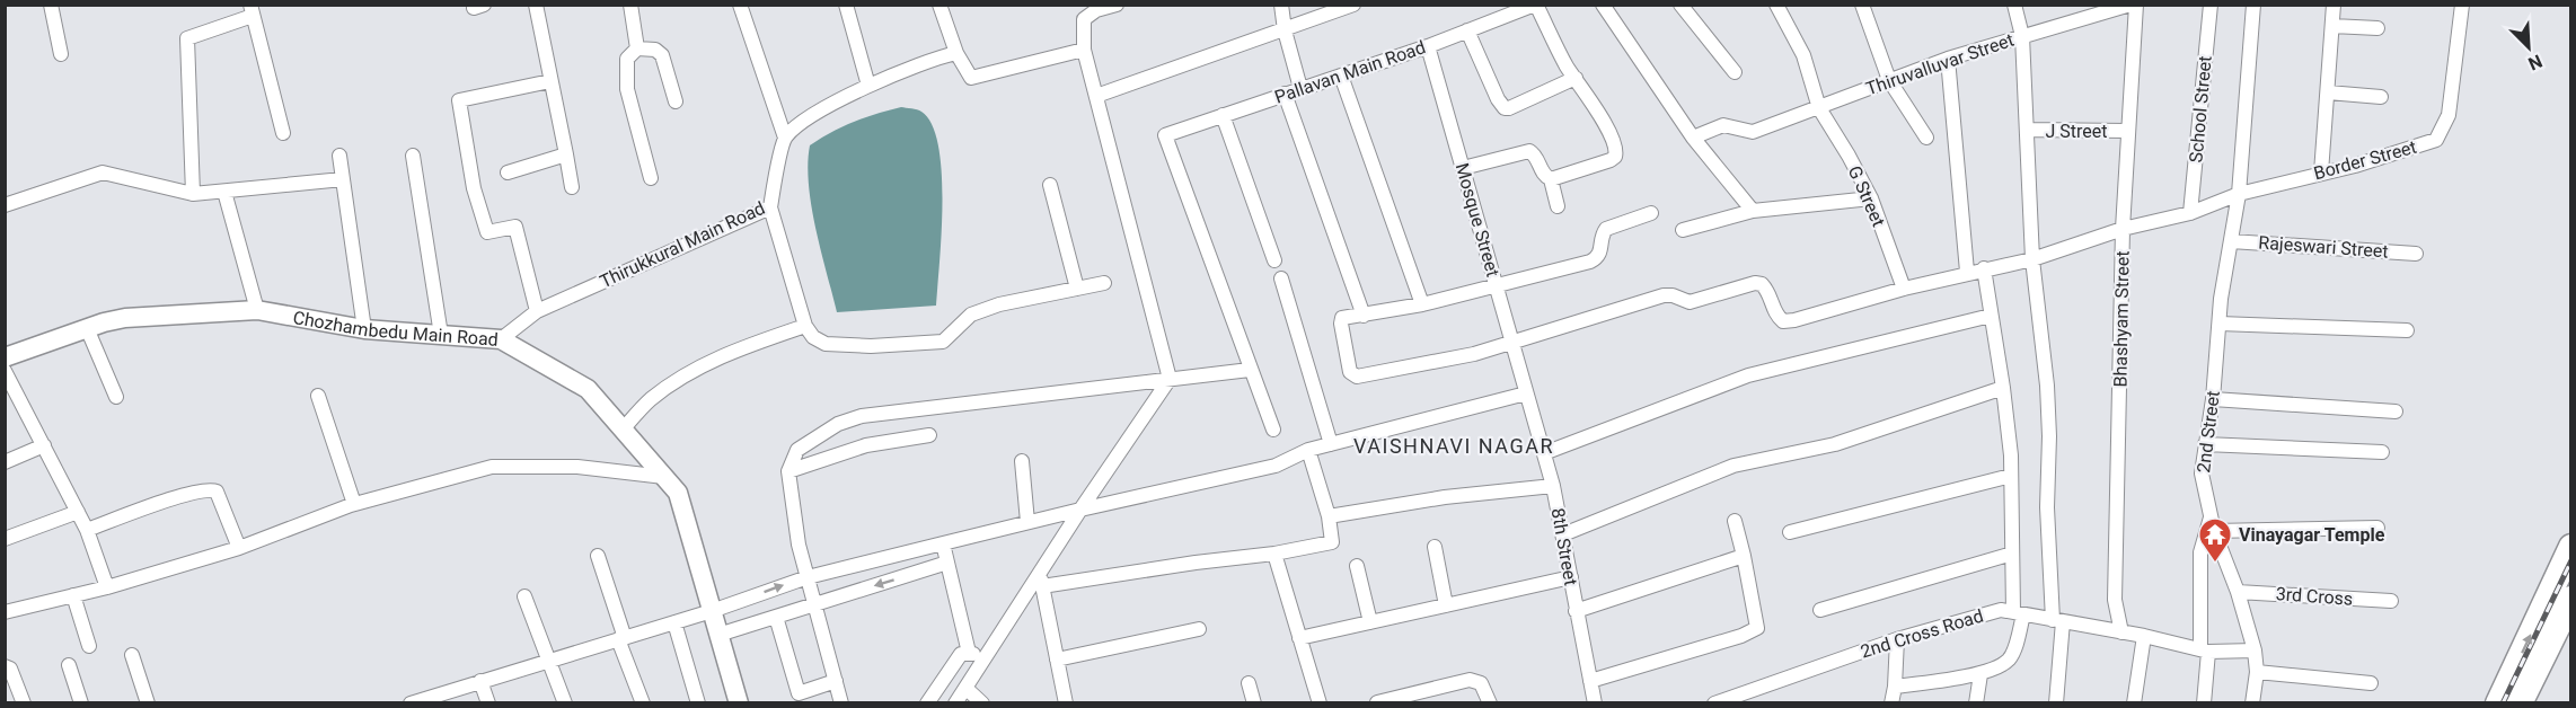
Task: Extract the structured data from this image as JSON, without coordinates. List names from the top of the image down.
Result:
{
  "streets": {
    "street": [
      "Thiruvalluvar Street",
      "Pallavan Main Road",
      "School Street",
      "J Street",
      "Border Street",
      "G Street",
      "Mosque Street",
      "Thirukkural Main Road",
      "Rajeswari Street",
      "Bhashyam Street",
      "Chozhambedu Main Road",
      "2nd Street",
      "8th Street",
      "3rd Cross",
      "2nd Cross Road"
    ]
  },
  "crossings": [
    ["Thiruvalluvar Street", "G Street"],
    ["Pallavan Main Road", "Mosque Street"],
    ["School Street", "Border Street"],
    ["J Street", "Bhashyam Street"],
    ["Border Street", "G Street"],
    ["Border Street", "Mosque Street"],
    ["Border Street", "Bhashyam Street"],
    ["Border Street", "2nd Street"],
    ["Mosque Street", "8th Street"],
    ["Thirukkural Main Road", "Chozhambedu Main Road"],
    ["Rajeswari Street", "2nd Street"],
    ["Bhashyam Street", "2nd Cross Road"],
    ["2nd Street", "3rd Cross"],
    ["2nd Street", "2nd Cross Road"]
  ],
  "districts": ["VAISHNAVI NAGAR"],
  "places": {
    "temple": ["Vinayagar Temple"]
  },
  "north": "bottom right"
}
